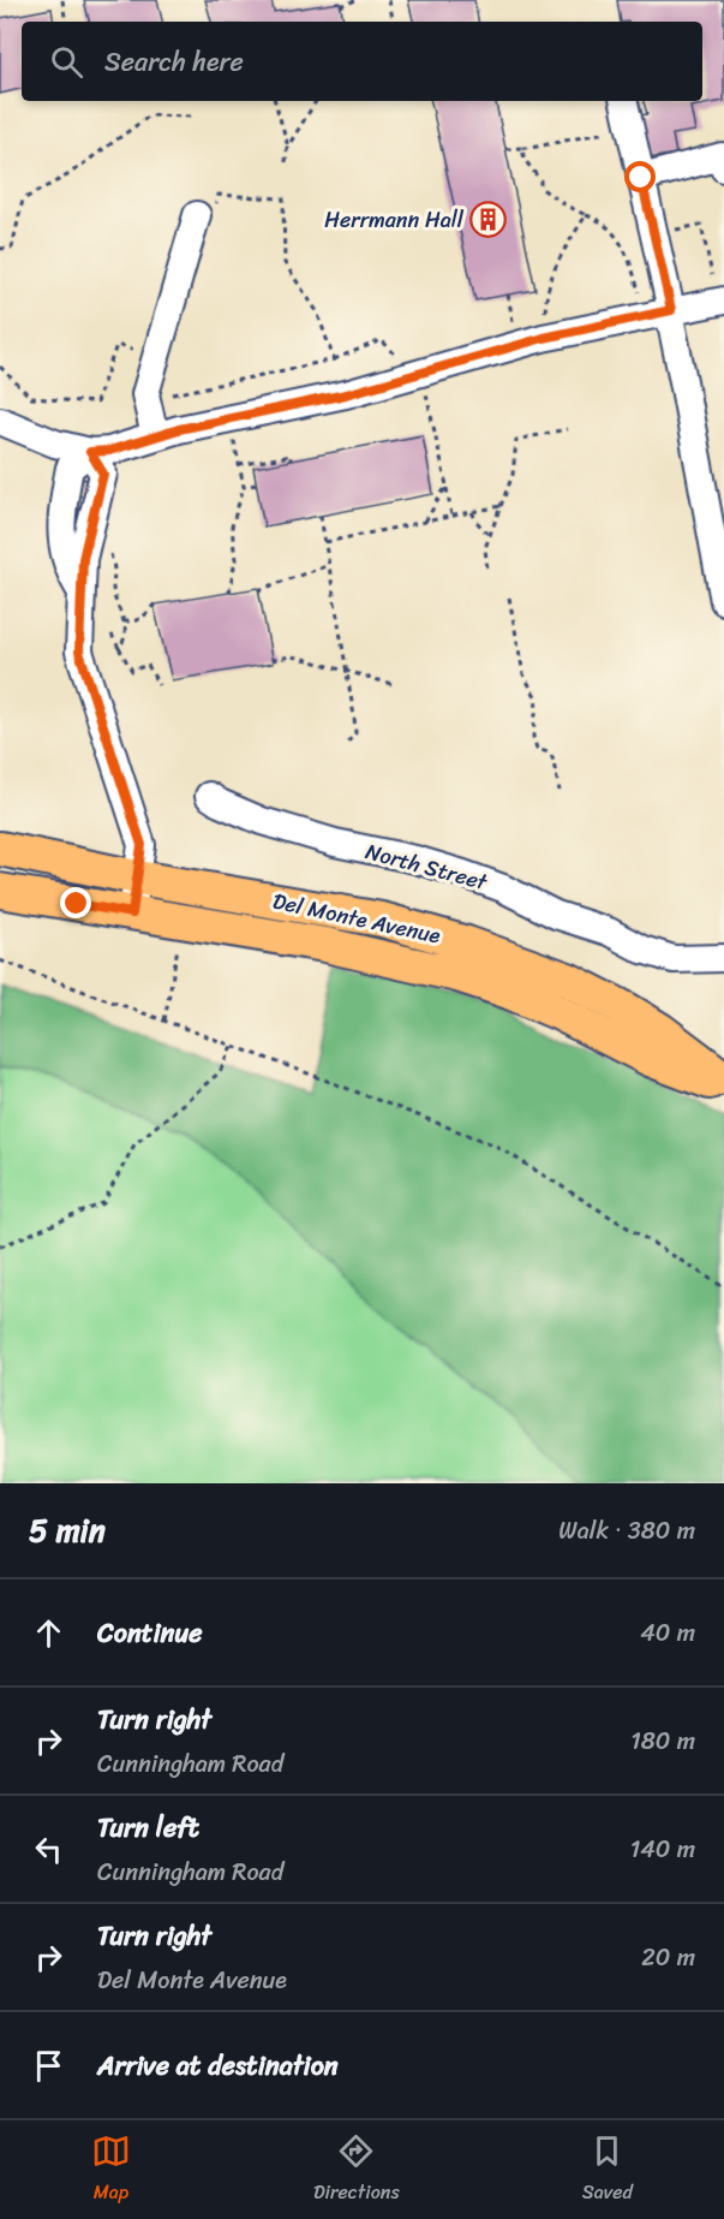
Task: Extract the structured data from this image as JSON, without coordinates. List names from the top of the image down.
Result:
{
  "streets": {
    "main road": ["Del Monte Avenue"],
    "street": ["North Street"]
  },
  "places": {
    "building": ["Herrmann Hall"]
  },
  "page": {
    "search": "Search here",
    "heading": ["5 min", "Walk · 380 m"],
    "list": [
      ["Continue", "40 m"],
      ["Turn right", "Cunningham Road", "180 m"],
      ["Turn left", "Cunningham Road", "140 m"],
      ["Turn right", "Del Monte Avenue", "20 m"],
      "Arrive at destination"
    ],
    "nav": ["Map", "Directions", "Saved"]
  }
}
